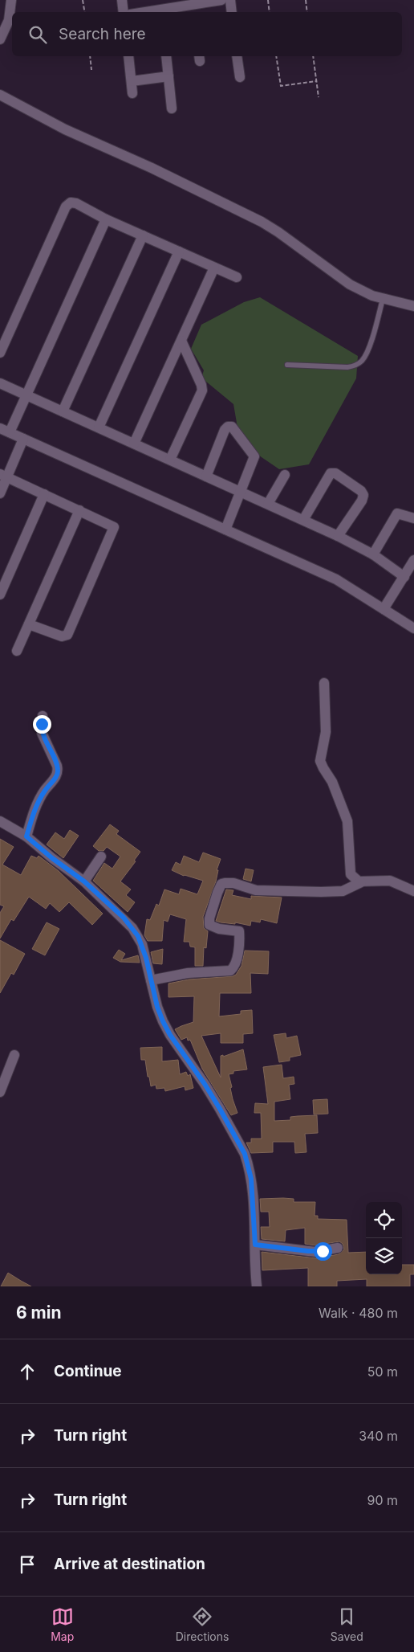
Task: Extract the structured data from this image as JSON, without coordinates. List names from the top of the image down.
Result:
{
  "page": {
    "search": "Search here",
    "heading": ["6 min", "Walk · 480 m"],
    "list": [
      ["Continue", "50 m"],
      ["Turn right", "340 m"],
      ["Turn right", "90 m"],
      "Arrive at destination"
    ],
    "nav": ["Map", "Directions", "Saved"]
  }
}
